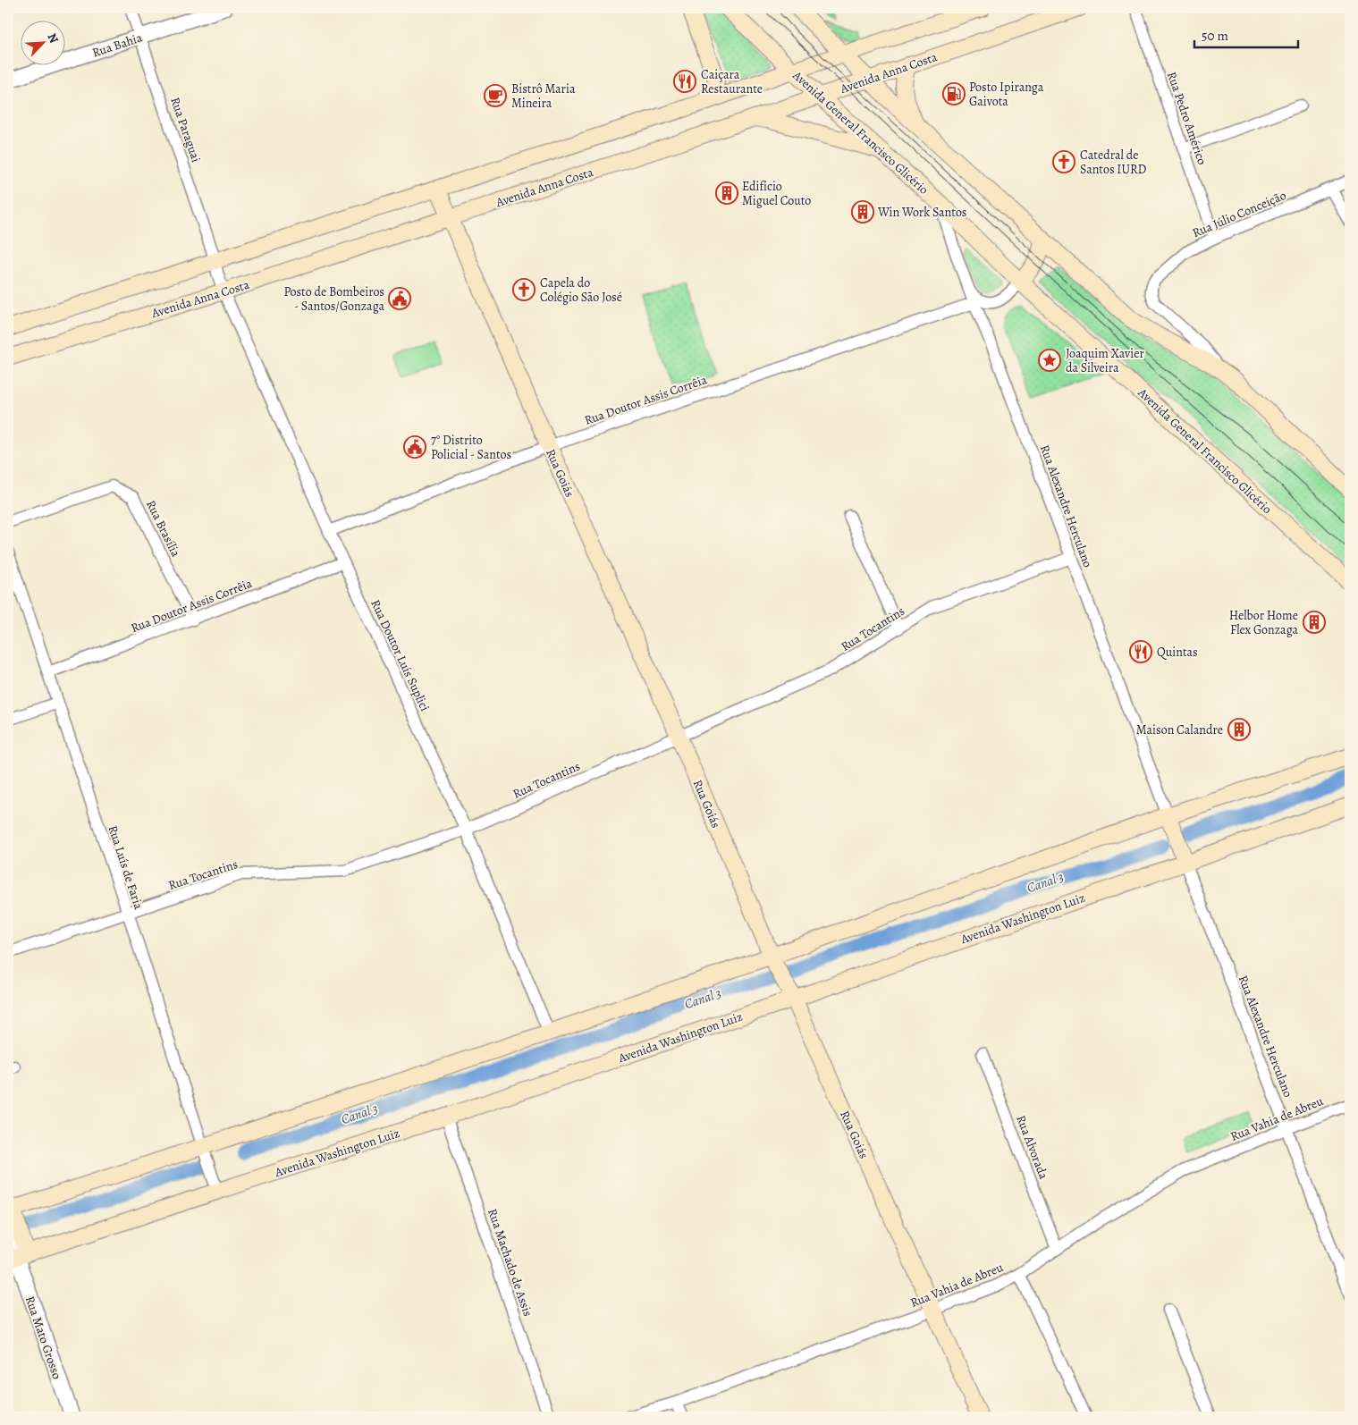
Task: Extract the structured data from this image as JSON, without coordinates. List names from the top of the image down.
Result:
{
  "streets": {
    "main road": [
      "Avenida Anna Costa",
      "Avenida General Francisco Glicério",
      "Rua Goiás",
      "Avenida Washington Luiz"
    ],
    "street": [
      "Rua Bahia",
      "Rua Pedro Américo",
      "Rua Paraguai",
      "Rua Júlio Conceição",
      "Rua Doutor Assis Corrêia",
      "Rua Alexandre Herculano",
      "Rua Brasília",
      "Rua Tocantins",
      "Rua Doutor Luís Suplici",
      "Rua Luís de Faria",
      "Rua Vahia de Abreu",
      "Rua Alvorada",
      "Rua Machado de Assis",
      "Rua Mato Grosso"
    ]
  },
  "crossings": [
    ["Rua Bahia", "Rua Paraguai"],
    ["Avenida Anna Costa", "Rua Paraguai"],
    ["Avenida Anna Costa", "Avenida General Francisco Glicério"],
    ["Avenida Anna Costa", "Rua Goiás"],
    ["Avenida Anna Costa", "Rua Doutor Luís Suplici"],
    ["Rua Pedro Américo", "Rua Júlio Conceição"],
    ["Rua Paraguai", "Rua Doutor Luís Suplici"],
    ["Avenida General Francisco Glicério", "Rua Alexandre Herculano"],
    ["Rua Doutor Assis Corrêia", "Rua Goiás"],
    ["Rua Doutor Assis Corrêia", "Rua Alexandre Herculano"],
    ["Rua Doutor Assis Corrêia", "Rua Brasília"],
    ["Rua Doutor Assis Corrêia", "Rua Doutor Luís Suplici"],
    ["Rua Doutor Assis Corrêia", "Rua Luís de Faria"],
    ["Rua Goiás", "Rua Tocantins"],
    ["Rua Goiás", "Avenida Washington Luiz"],
    ["Rua Goiás", "Rua Vahia de Abreu"],
    ["Rua Alexandre Herculano", "Rua Tocantins"],
    ["Rua Alexandre Herculano", "Avenida Washington Luiz"],
    ["Rua Alexandre Herculano", "Rua Vahia de Abreu"],
    ["Rua Tocantins", "Rua Doutor Luís Suplici"],
    ["Rua Tocantins", "Rua Luís de Faria"],
    ["Rua Luís de Faria", "Avenida Washington Luiz"],
    ["Avenida Washington Luiz", "Rua Machado de Assis"],
    ["Avenida Washington Luiz", "Rua Mato Grosso"],
    ["Rua Vahia de Abreu", "Rua Alvorada"]
  ],
  "water": ["Canal 3"],
  "places": {
    "restaurant": ["Caiçara Restaurante", "Quintas"],
    "fuel station": ["Posto Ipiranga Gaivota"],
    "cafe": ["Bistrô Maria Mineira"],
    "church": ["Catedral de Santos IURD", "Capela do Colégio São José"],
    "building": [
      "Edifício Miguel Couto",
      "Win Work Santos",
      "Helbor Home Flex Gonzaga",
      "Maison Calandre"
    ],
    "public building": ["Posto de Bombeiros - Santos/Gonzaga", "7° Distrito Policial - Santos"],
    "place": ["Joaquim Xavier da Silveira"]
  },
  "scale_bar": "50 m",
  "north": "top right"
}
